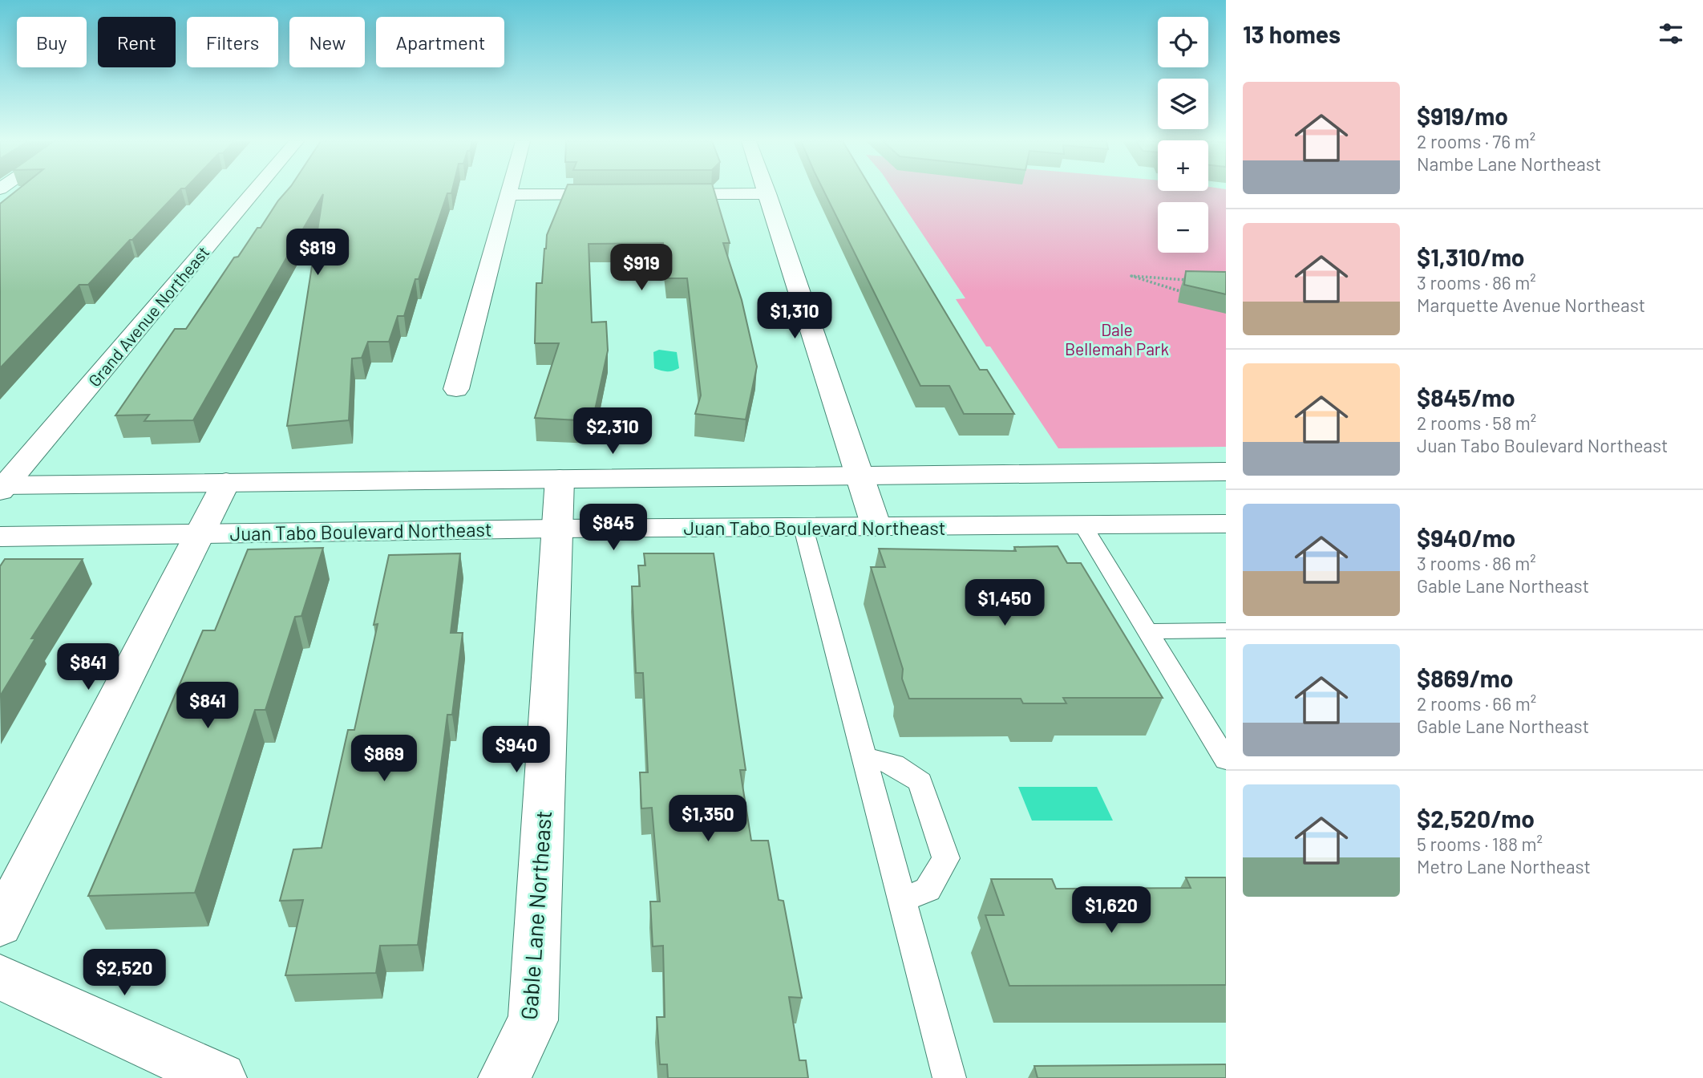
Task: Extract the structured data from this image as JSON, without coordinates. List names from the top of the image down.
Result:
{
  "streets": {
    "street": ["Grand Avenue Northeast", "Juan Tabo Boulevard Northeast", "Gable Lane Northeast"]
  },
  "crossings": [
    ["Juan Tabo Boulevard Northeast", "Gable Lane Northeast"]
  ],
  "parks": ["Dale Bellemah Park"],
  "page": {
    "heading": "13 homes",
    "map_buttons": ["+", "−"],
    "chip": [
      "Buy",
      "Rent",
      "Filters",
      "New",
      "Apartment"
    ],
    "list": [
      {
        "name": "$919/mo",
        "note": "2 rooms · 76 m² · Nambe Lane Northeast"
      },
      {
        "name": "$1,310/mo",
        "note": "3 rooms · 86 m² · Marquette Avenue Northeast"
      },
      {
        "name": "$845/mo",
        "note": "2 rooms · 58 m² · Juan Tabo Boulevard Northeast"
      },
      {
        "name": "$940/mo",
        "note": "3 rooms · 86 m² · Gable Lane Northeast"
      },
      {
        "name": "$869/mo",
        "note": "2 rooms · 66 m² · Gable Lane Northeast"
      },
      {
        "name": "$2,520/mo",
        "note": "5 rooms · 188 m² · Metro Lane Northeast"
      }
    ],
    "price": [
      "$819",
      "$919",
      "$1,310",
      "$2,310",
      "$845",
      "$1,450",
      "$841",
      "$841",
      "$940",
      "$869",
      "$1,350",
      "$1,620",
      "$2,520"
    ]
  }
}
